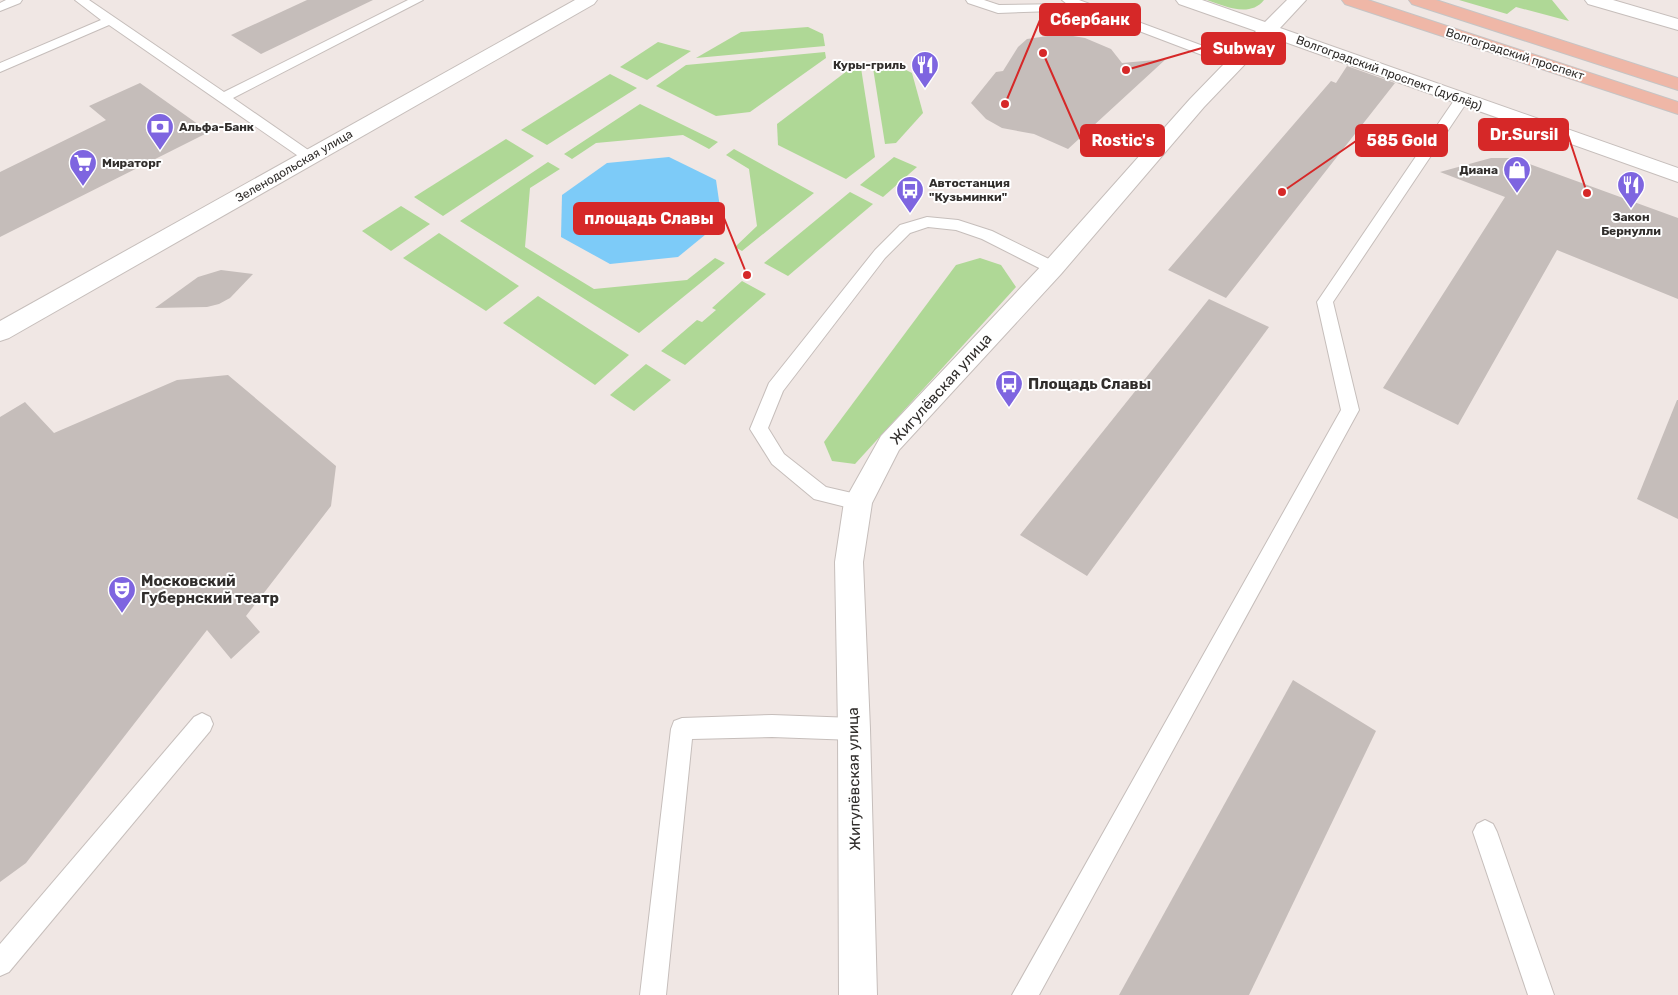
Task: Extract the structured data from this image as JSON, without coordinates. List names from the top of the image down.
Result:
{
  "streets": {
    "main road": ["Волгоградский проспект"],
    "street": ["Волгоградский проспект (дублёр)", "Зеленодольская улица", "Жигулёвская улица"]
  },
  "crossings": [
    ["Волгоградский проспект (дублёр)", "Жигулёвская улица"]
  ],
  "places": {
    "other": [
      "Rostic's",
      "Subway",
      "Сбербанк",
      "585 Gold",
      "Dr.Sursil",
      "площадь Славы"
    ],
    "restaurant": ["Куры-гриль", "Закон Бернулли"],
    "bank": ["Альфа-Банк"],
    "supermarket": ["Мираторг"],
    "shop": ["Диана"],
    "bus stop": ["Автостанция \"Кузьминки\"", "Площадь Славы"],
    "theatre": ["Московский Губернский театр"]
  }
}
